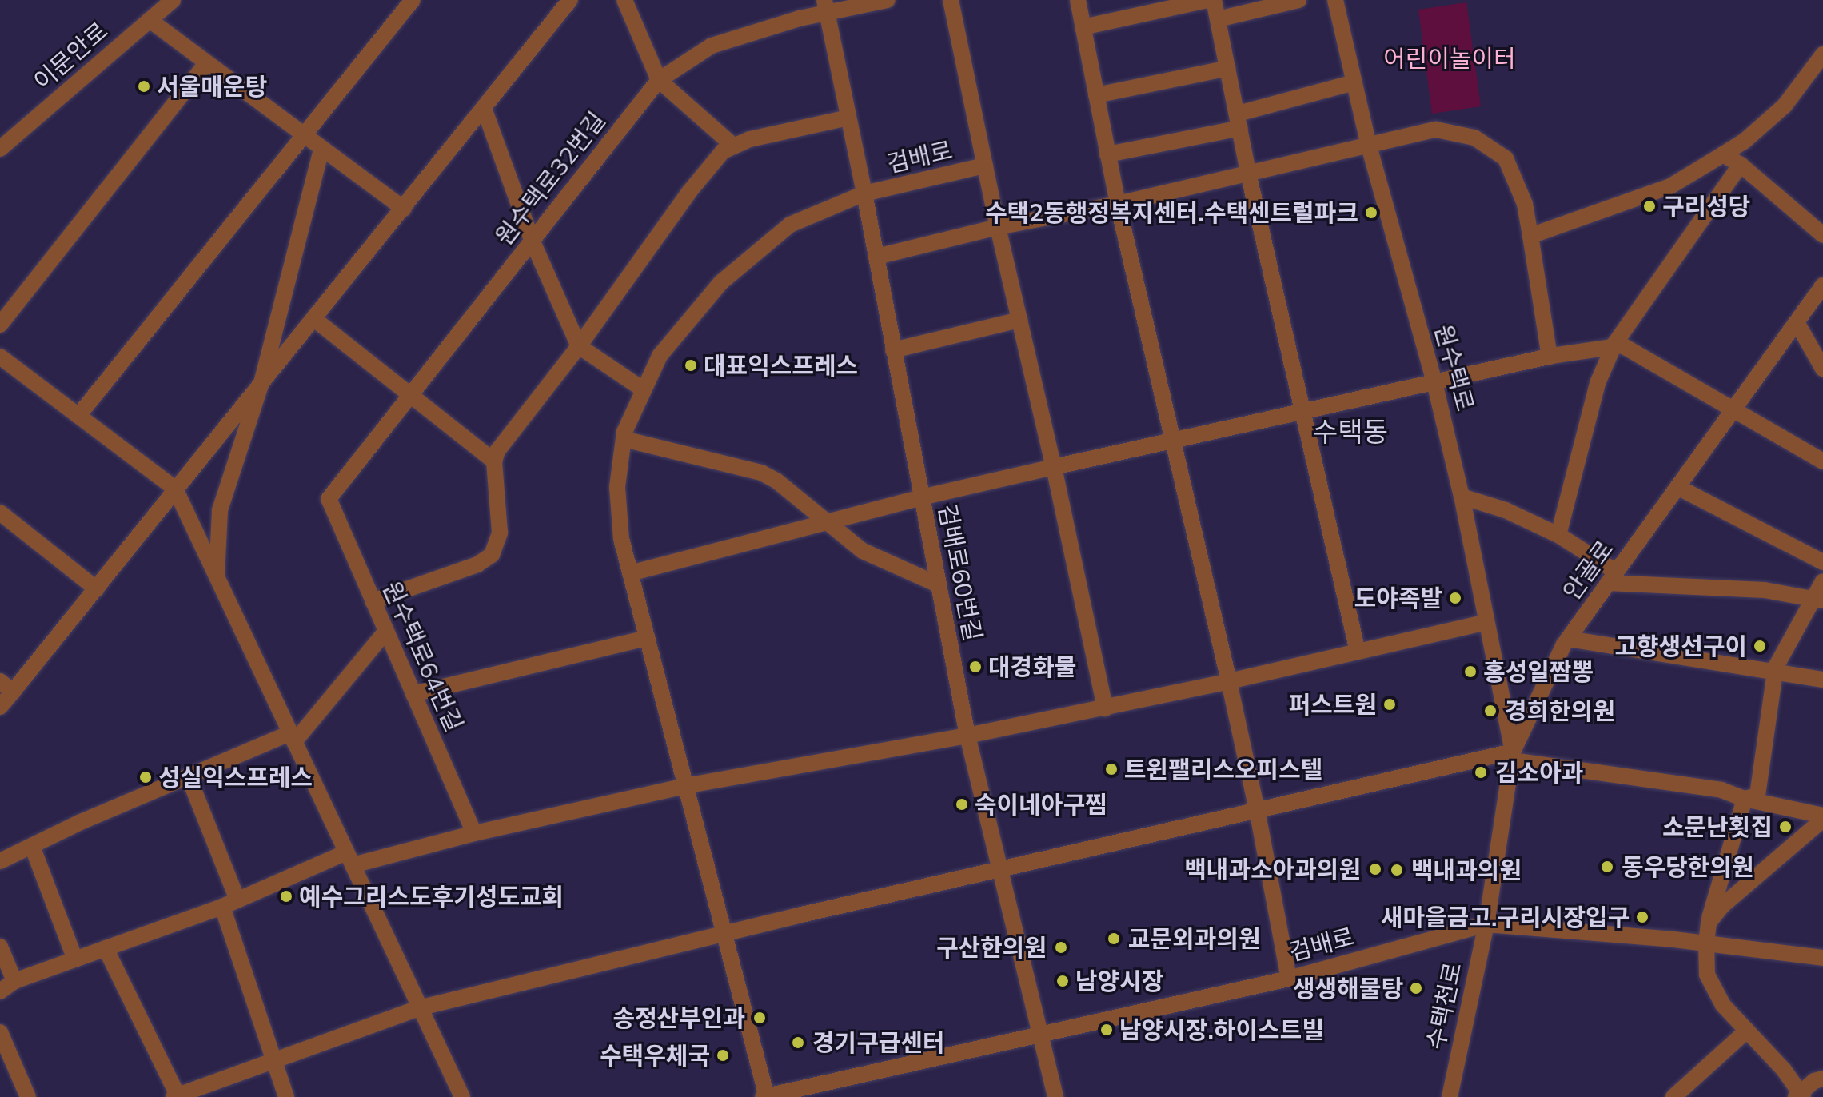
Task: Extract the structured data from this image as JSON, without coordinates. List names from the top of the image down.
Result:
{
  "streets": {
    "street": [
      "이문안로",
      "검배로",
      "원수택로32번길",
      "원수택로",
      "안골로",
      "검배로60번길",
      "원수택로64번길",
      "수택천로"
    ]
  },
  "crossings": [
    ["검배로", "안골로"],
    ["검배로", "검배로60번길"],
    ["검배로", "수택천로"],
    ["원수택로32번길", "검배로60번길"],
    ["원수택로32번길", "원수택로64번길"],
    ["원수택로", "안골로"],
    ["안골로", "수택천로"]
  ],
  "districts": ["수택동"],
  "parks": ["어린이놀이터"],
  "places": [
    "서울매운탕",
    "구리성당",
    "수택2동행정복지센터.수택센트럴파크",
    "대표익스프레스",
    "도야족발",
    "고향생선구이",
    "대경화물",
    "홍성일짬뽕",
    "퍼스트원",
    "경희한의원",
    "트윈팰리스오피스텔",
    "김소아과",
    "성실익스프레스",
    "숙이네아구찜",
    "소문난횟집",
    "동우당한의원",
    "백내과소아과의원",
    "백내과의원",
    "예수그리스도후기성도교회",
    "새마을금고.구리시장입구",
    "교문외과의원",
    "구산한의원",
    "남양시장",
    "생생해물탕",
    "송정산부인과",
    "남양시장.하이스트빌",
    "경기구급센터",
    "수택우체국"
  ]
}
